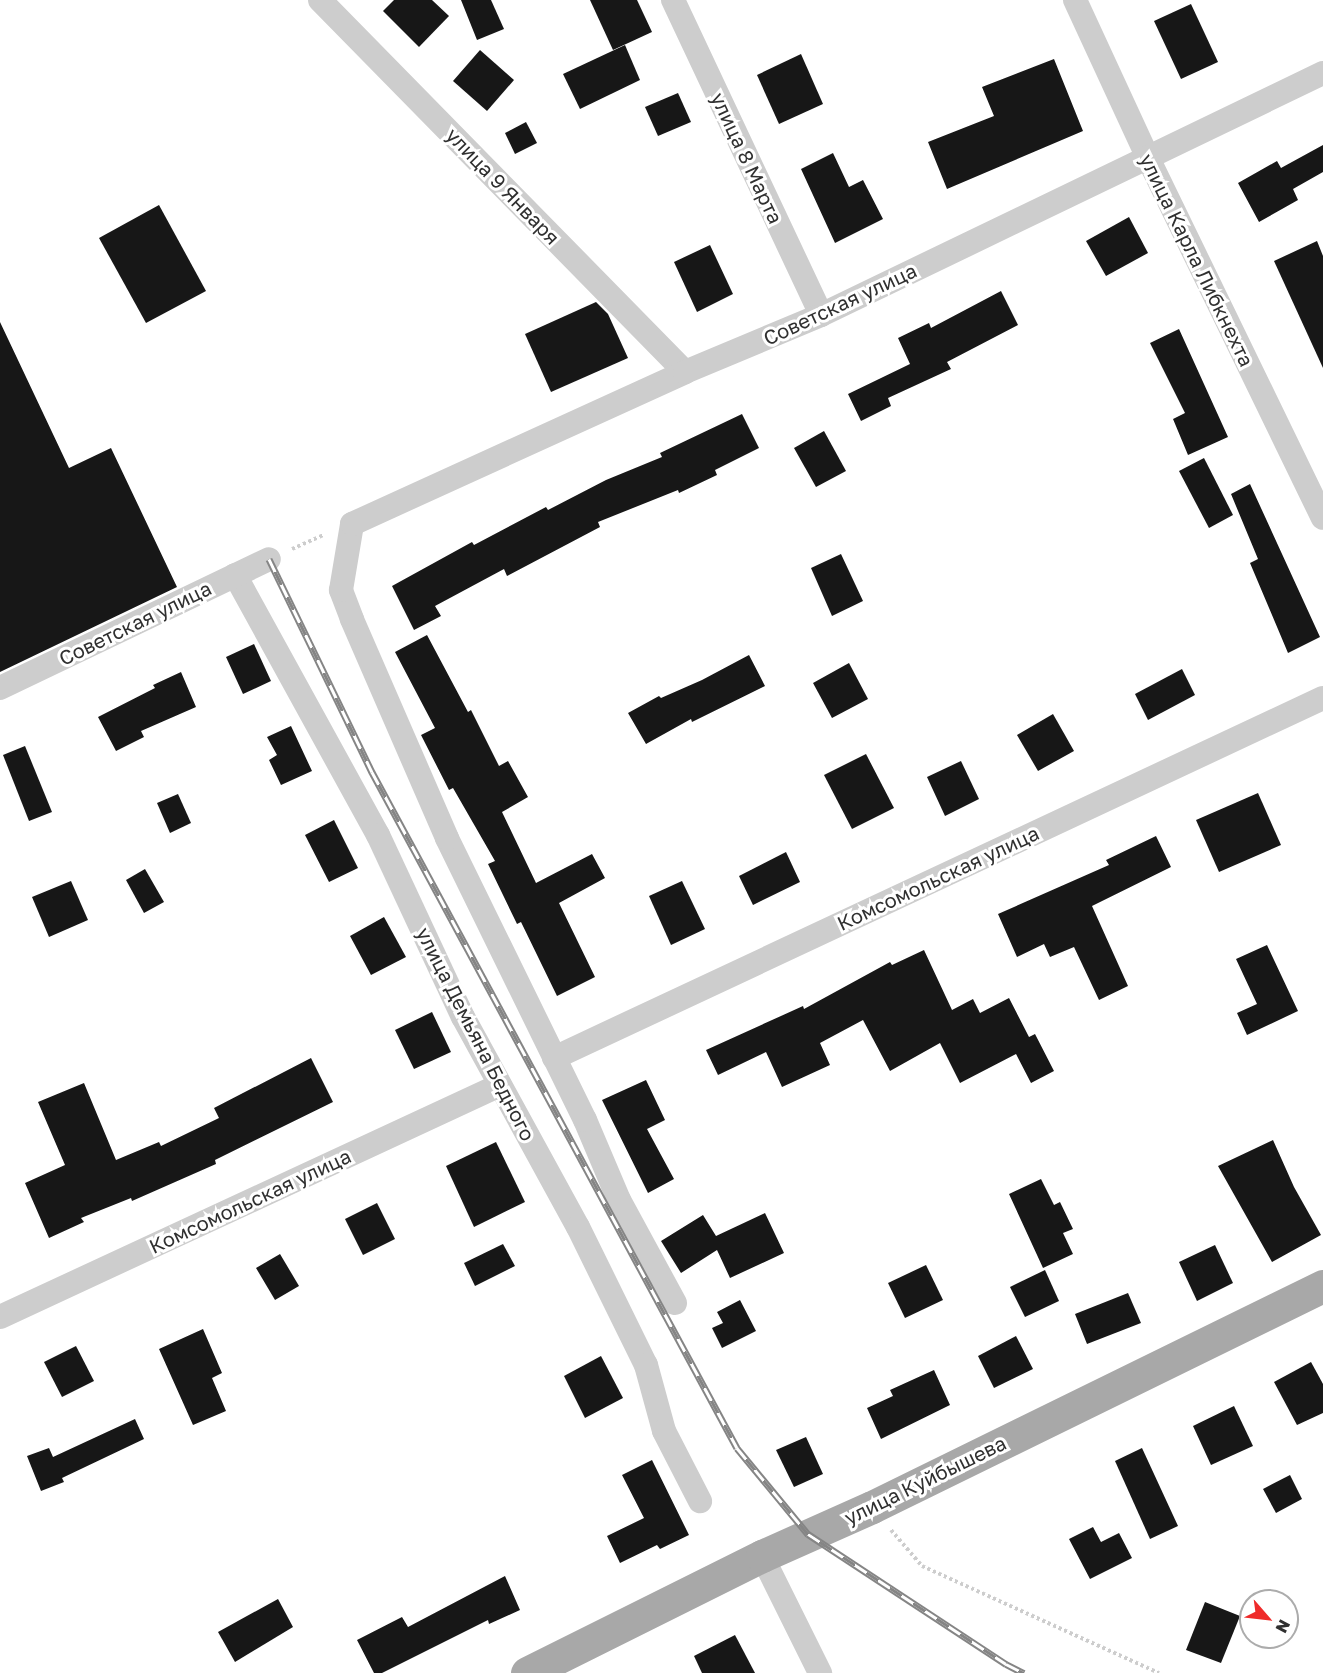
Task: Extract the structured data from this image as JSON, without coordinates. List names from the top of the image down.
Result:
{
  "streets": {
    "main road": ["улица Куйбышева"],
    "street": [
      "улица 8 Марта",
      "улица 9 Января",
      "улица Карла Либкнехта",
      "Советская улица",
      "Комсомольская улица",
      "улица Демьяна Бедного"
    ]
  },
  "crossings": [
    ["улица 8 Марта", "Советская улица"],
    ["улица 9 Января", "Советская улица"],
    ["улица Карла Либкнехта", "Советская улица"],
    ["Советская улица", "улица Демьяна Бедного"],
    ["Комсомольская улица", "улица Демьяна Бедного"]
  ],
  "north": "bottom right"
}
